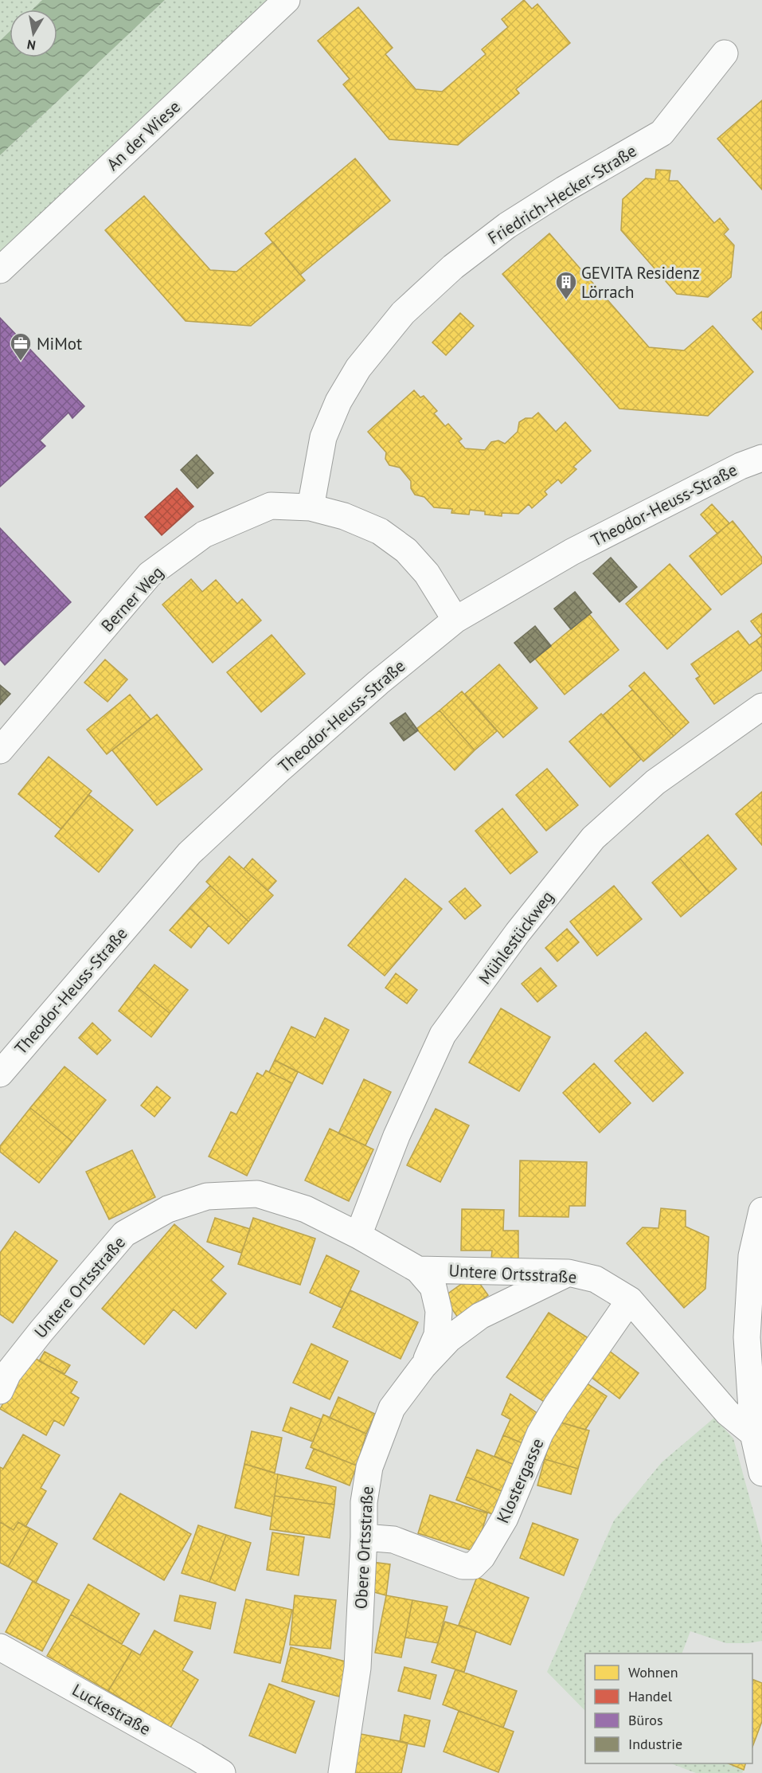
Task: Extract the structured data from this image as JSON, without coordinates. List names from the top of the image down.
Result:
{
  "streets": {
    "street": [
      "An der Wiese",
      "Friedrich-Hecker-Straße",
      "Theodor-Heuss-Straße",
      "Berner Weg",
      "Mühlestückweg",
      "Untere Ortsstraße",
      "Klostergasse",
      "Obere Ortsstraße",
      "Luckestraße"
    ]
  },
  "crossings": [
    ["Friedrich-Hecker-Straße", "Berner Weg"],
    ["Theodor-Heuss-Straße", "Berner Weg"],
    ["Mühlestückweg", "Untere Ortsstraße"],
    ["Untere Ortsstraße", "Klostergasse"],
    ["Untere Ortsstraße", "Obere Ortsstraße"],
    ["Klostergasse", "Obere Ortsstraße"]
  ],
  "places": {
    "building": ["GEVITA Residenz Lörrach"],
    "office": ["MiMot"]
  },
  "legend": [
    "Wohnen",
    "Handel",
    "Büros",
    "Industrie"
  ],
  "north": "bottom"
}
